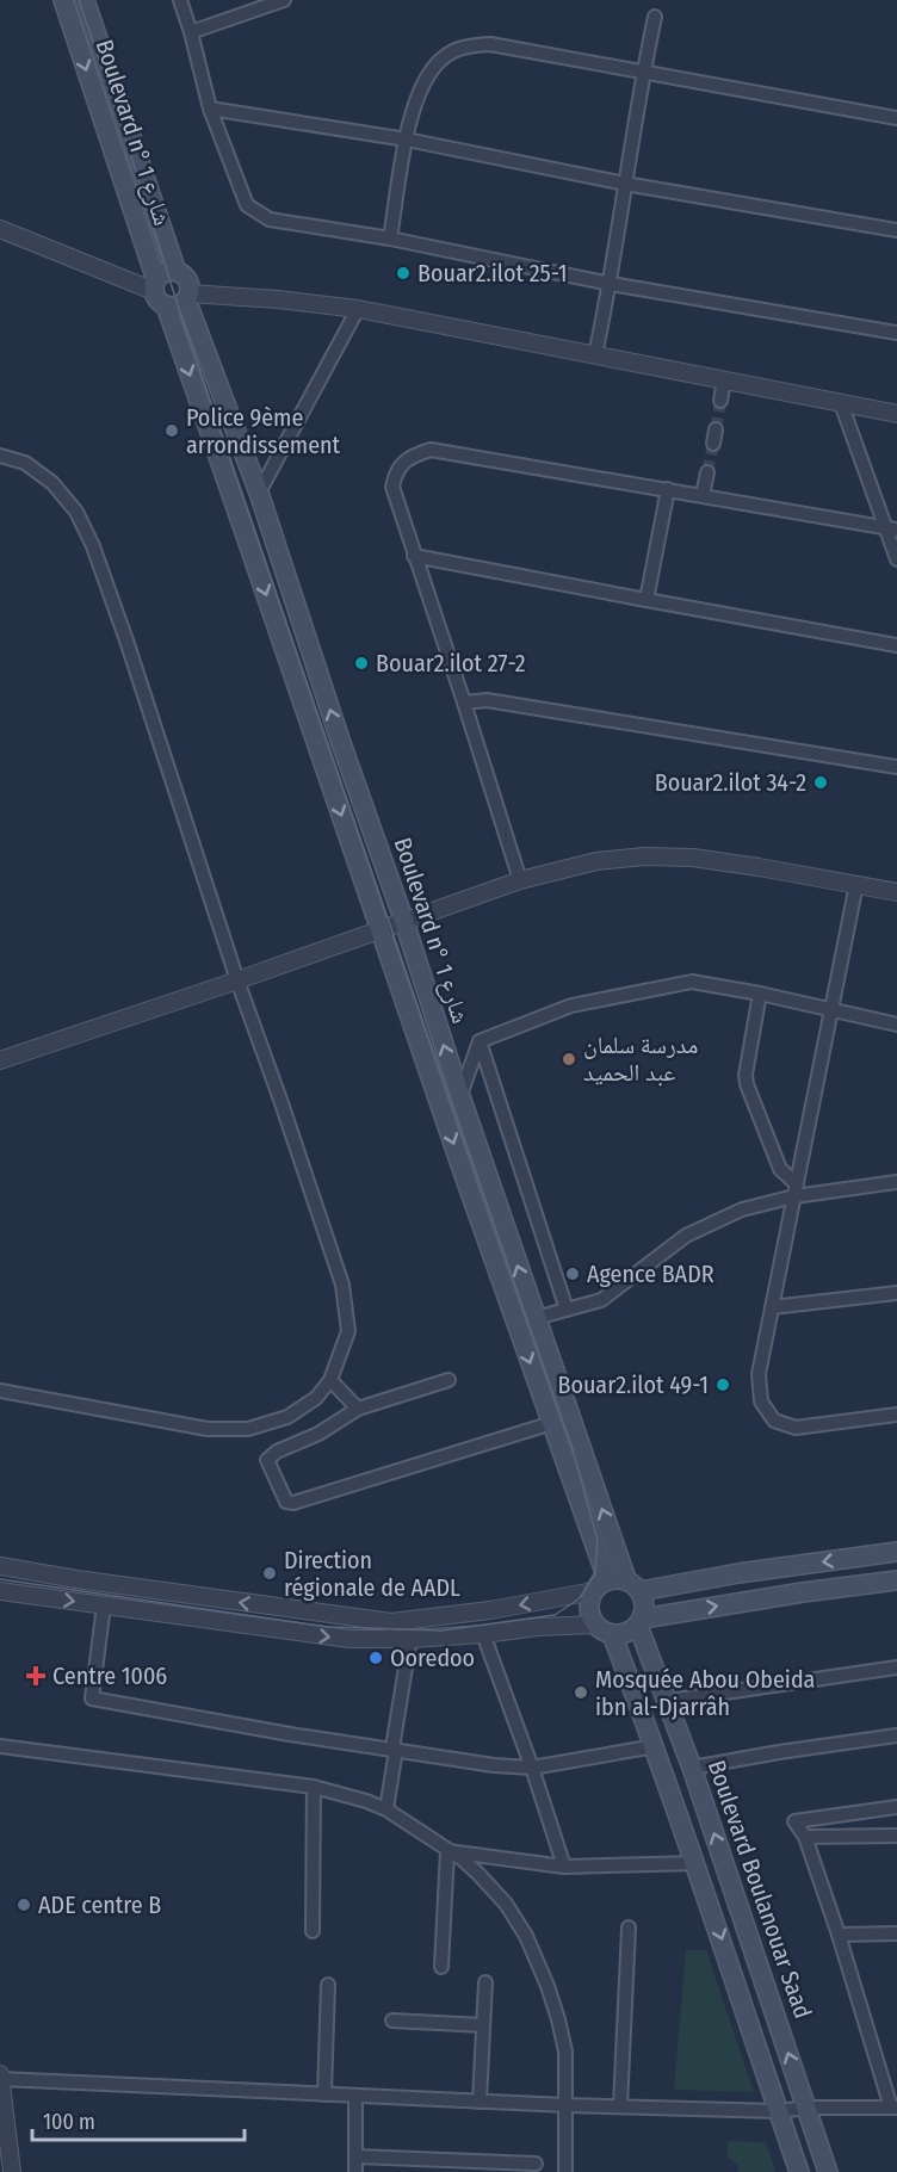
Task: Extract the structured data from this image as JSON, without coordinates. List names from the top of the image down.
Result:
{
  "streets": {
    "main road": ["Boulevard n° شارع 1", "Boulevard Boulanouar Saad"]
  },
  "crossings": [
    ["Boulevard n° شارع 1", "Boulevard Boulanouar Saad"]
  ],
  "places": {
    "other": [
      "Bouar2.ilot 25-1",
      "Police 9ème arrondissement",
      "Bouar2.ilot 27-2",
      "Bouar2.ilot 34-2",
      "مدرسة سلمان عبد الحميد",
      "Agence BADR",
      "Bouar2.ilot 49-1",
      "Direction régionale de AADL",
      "Ooredoo",
      "Mosquée Abou Obeida ibn al-Djarrâh",
      "ADE centre B"
    ],
    "health": ["Centre 1006"]
  },
  "scale_bar": "100 m"
}
